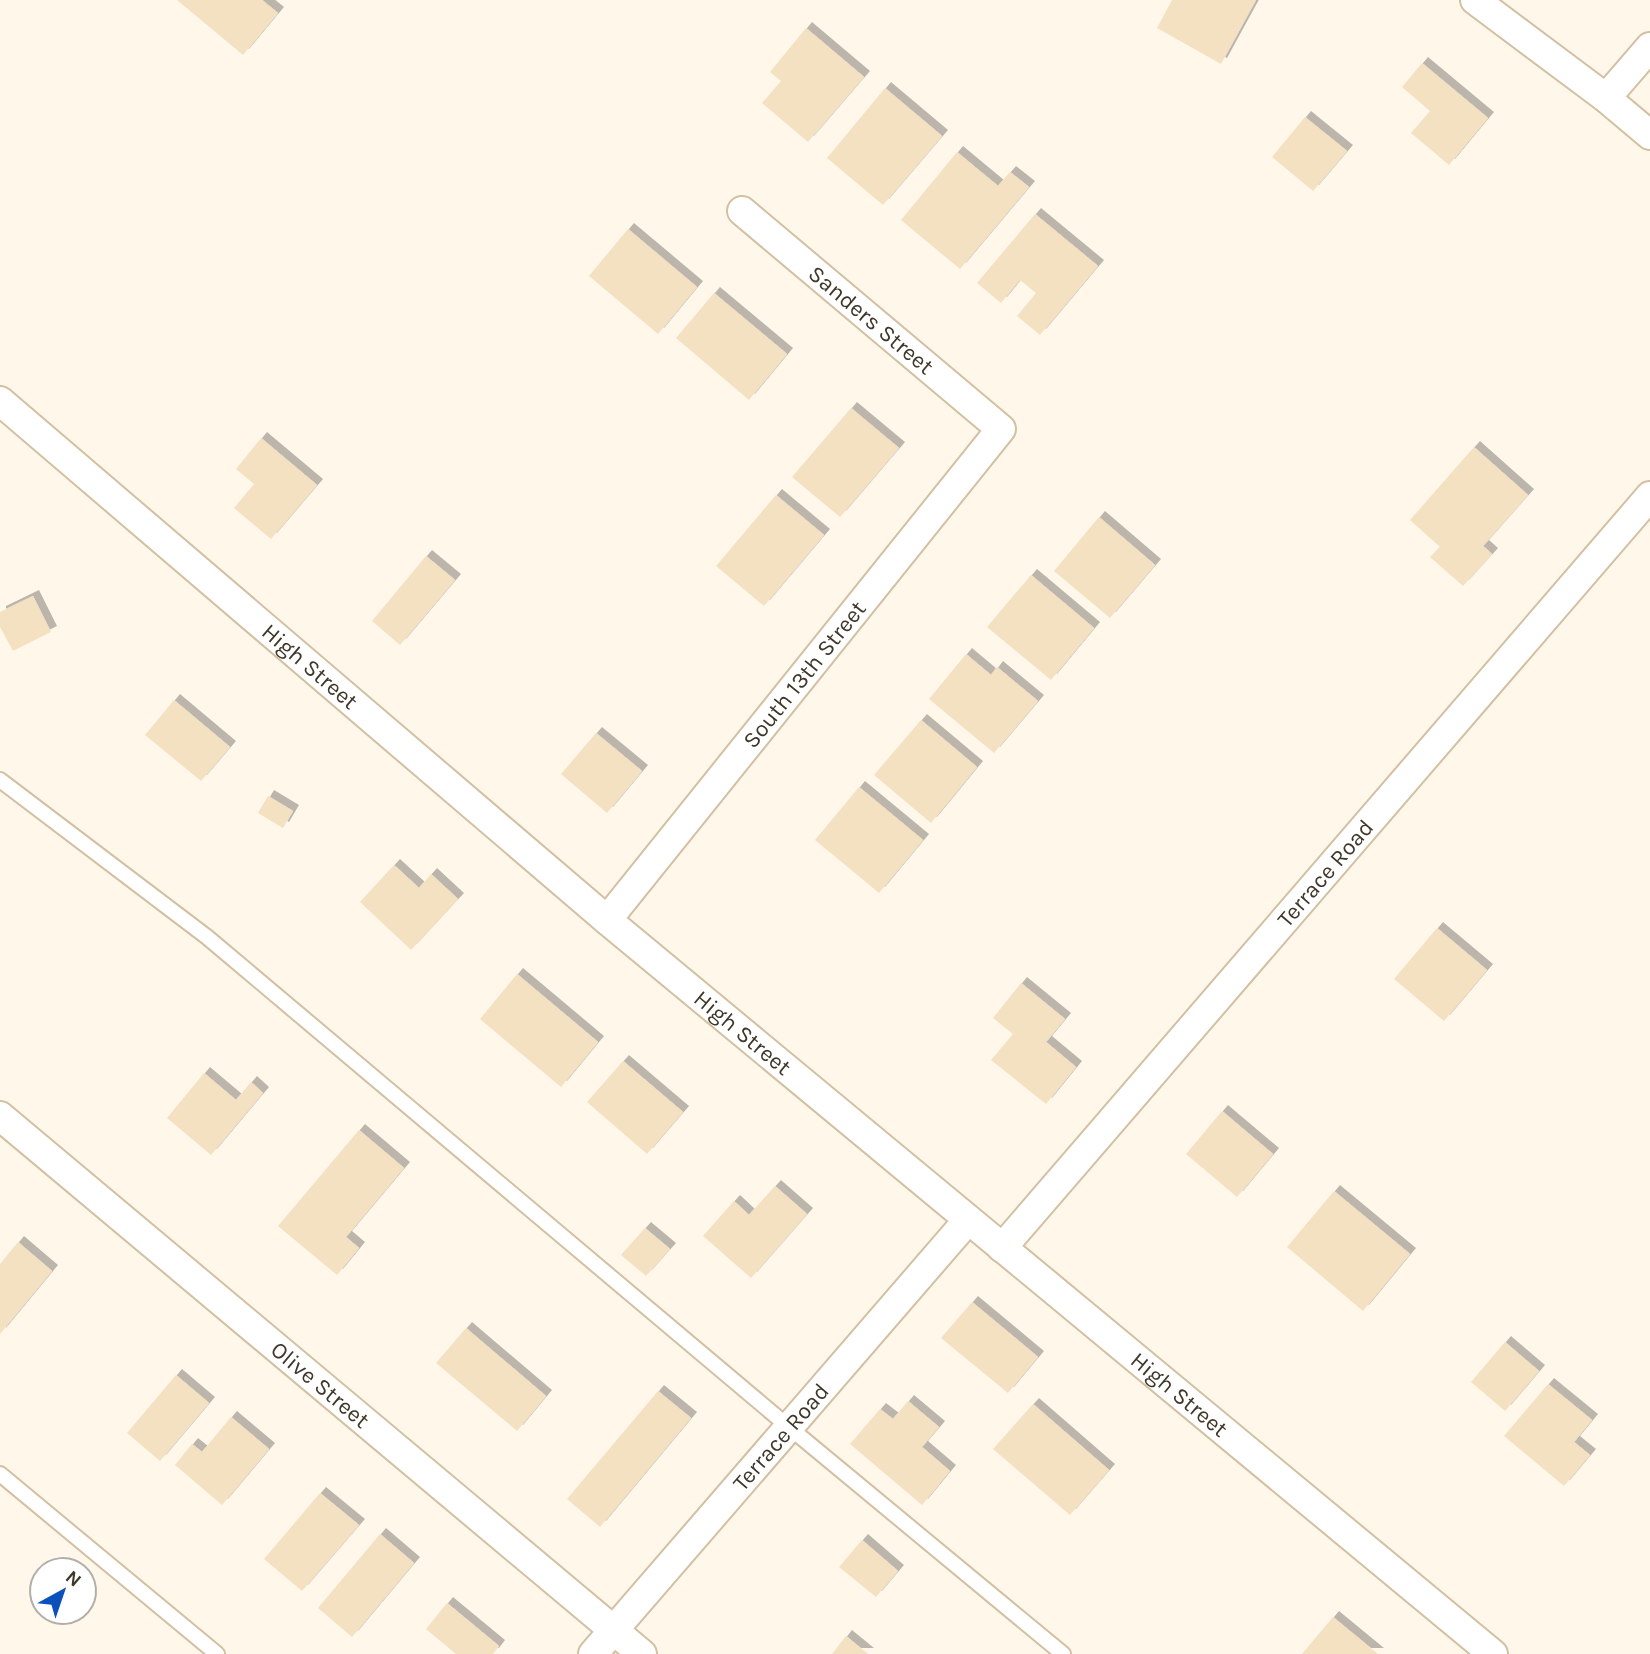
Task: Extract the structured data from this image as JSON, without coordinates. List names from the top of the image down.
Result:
{
  "streets": {
    "street": [
      "Sanders Street",
      "High Street",
      "South 13th Street",
      "Terrace Road",
      "Olive Street"
    ]
  },
  "crossings": [
    ["Sanders Street", "South 13th Street"],
    ["High Street", "South 13th Street"],
    ["High Street", "Terrace Road"],
    ["Terrace Road", "Olive Street"]
  ],
  "north": "top right"
}
